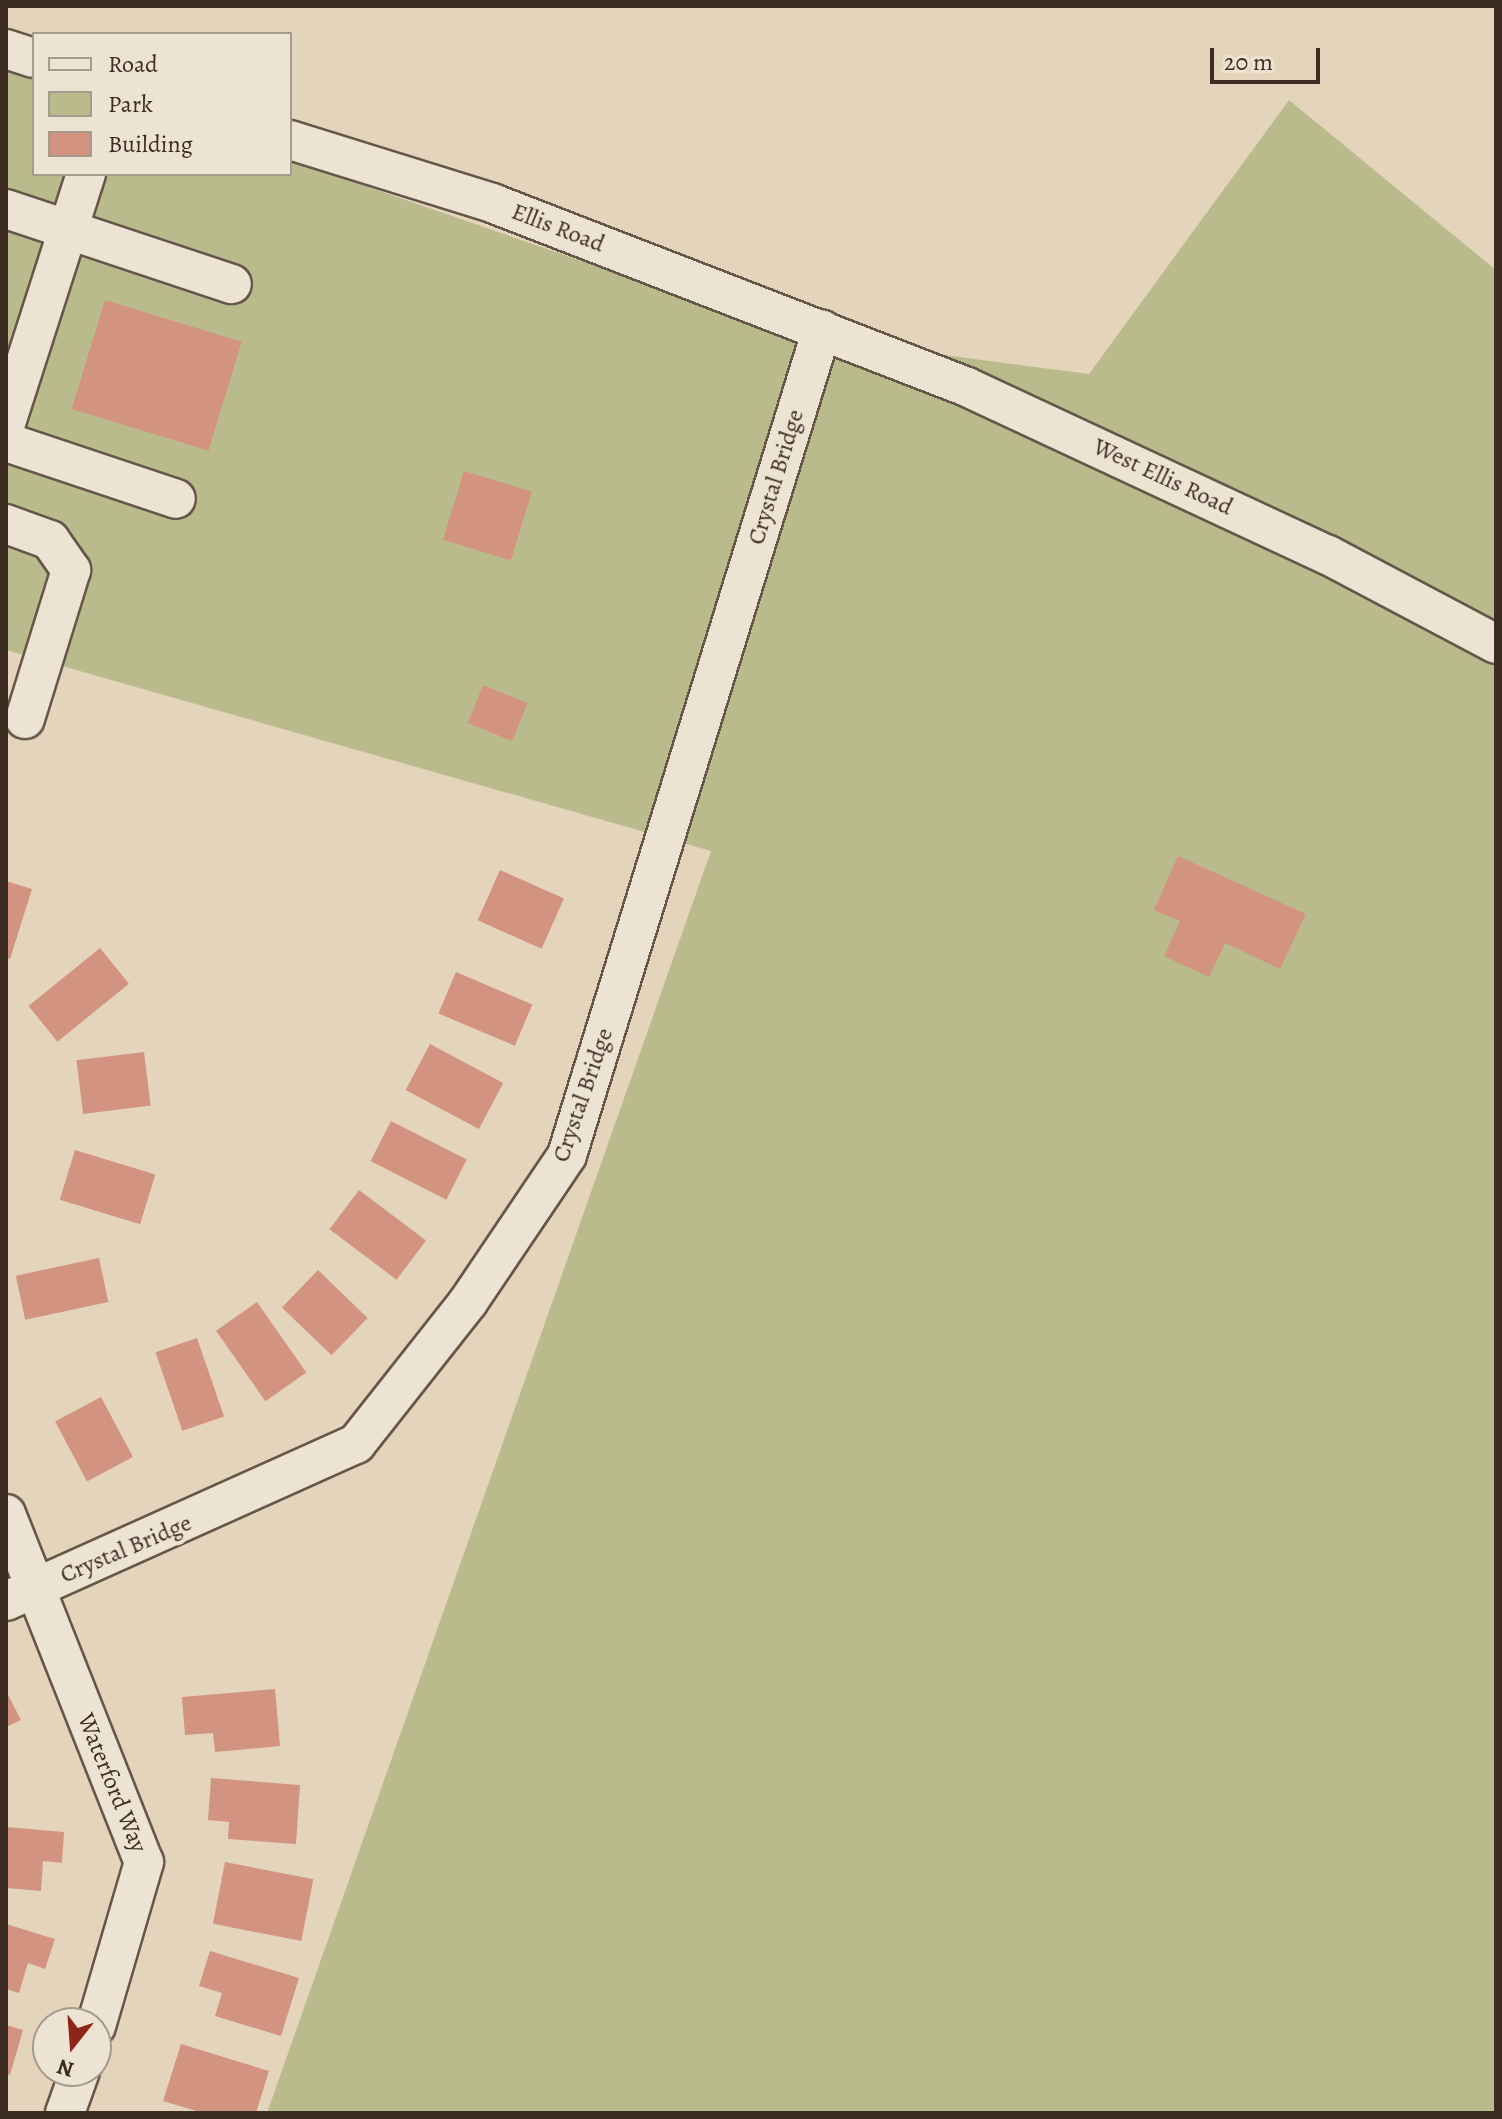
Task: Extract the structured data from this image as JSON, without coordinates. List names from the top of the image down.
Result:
{
  "streets": {
    "street": [
      "Ellis Road",
      "Crystal Bridge",
      "West Ellis Road",
      "Waterford Way"
    ]
  },
  "crossings": [
    ["Ellis Road", "Crystal Bridge"],
    ["Ellis Road", "West Ellis Road"],
    ["Crystal Bridge", "West Ellis Road"],
    ["Crystal Bridge", "Waterford Way"]
  ],
  "legend": ["Road", "Park", "Building"],
  "scale_bar": "20 m",
  "north": "bottom"
}
